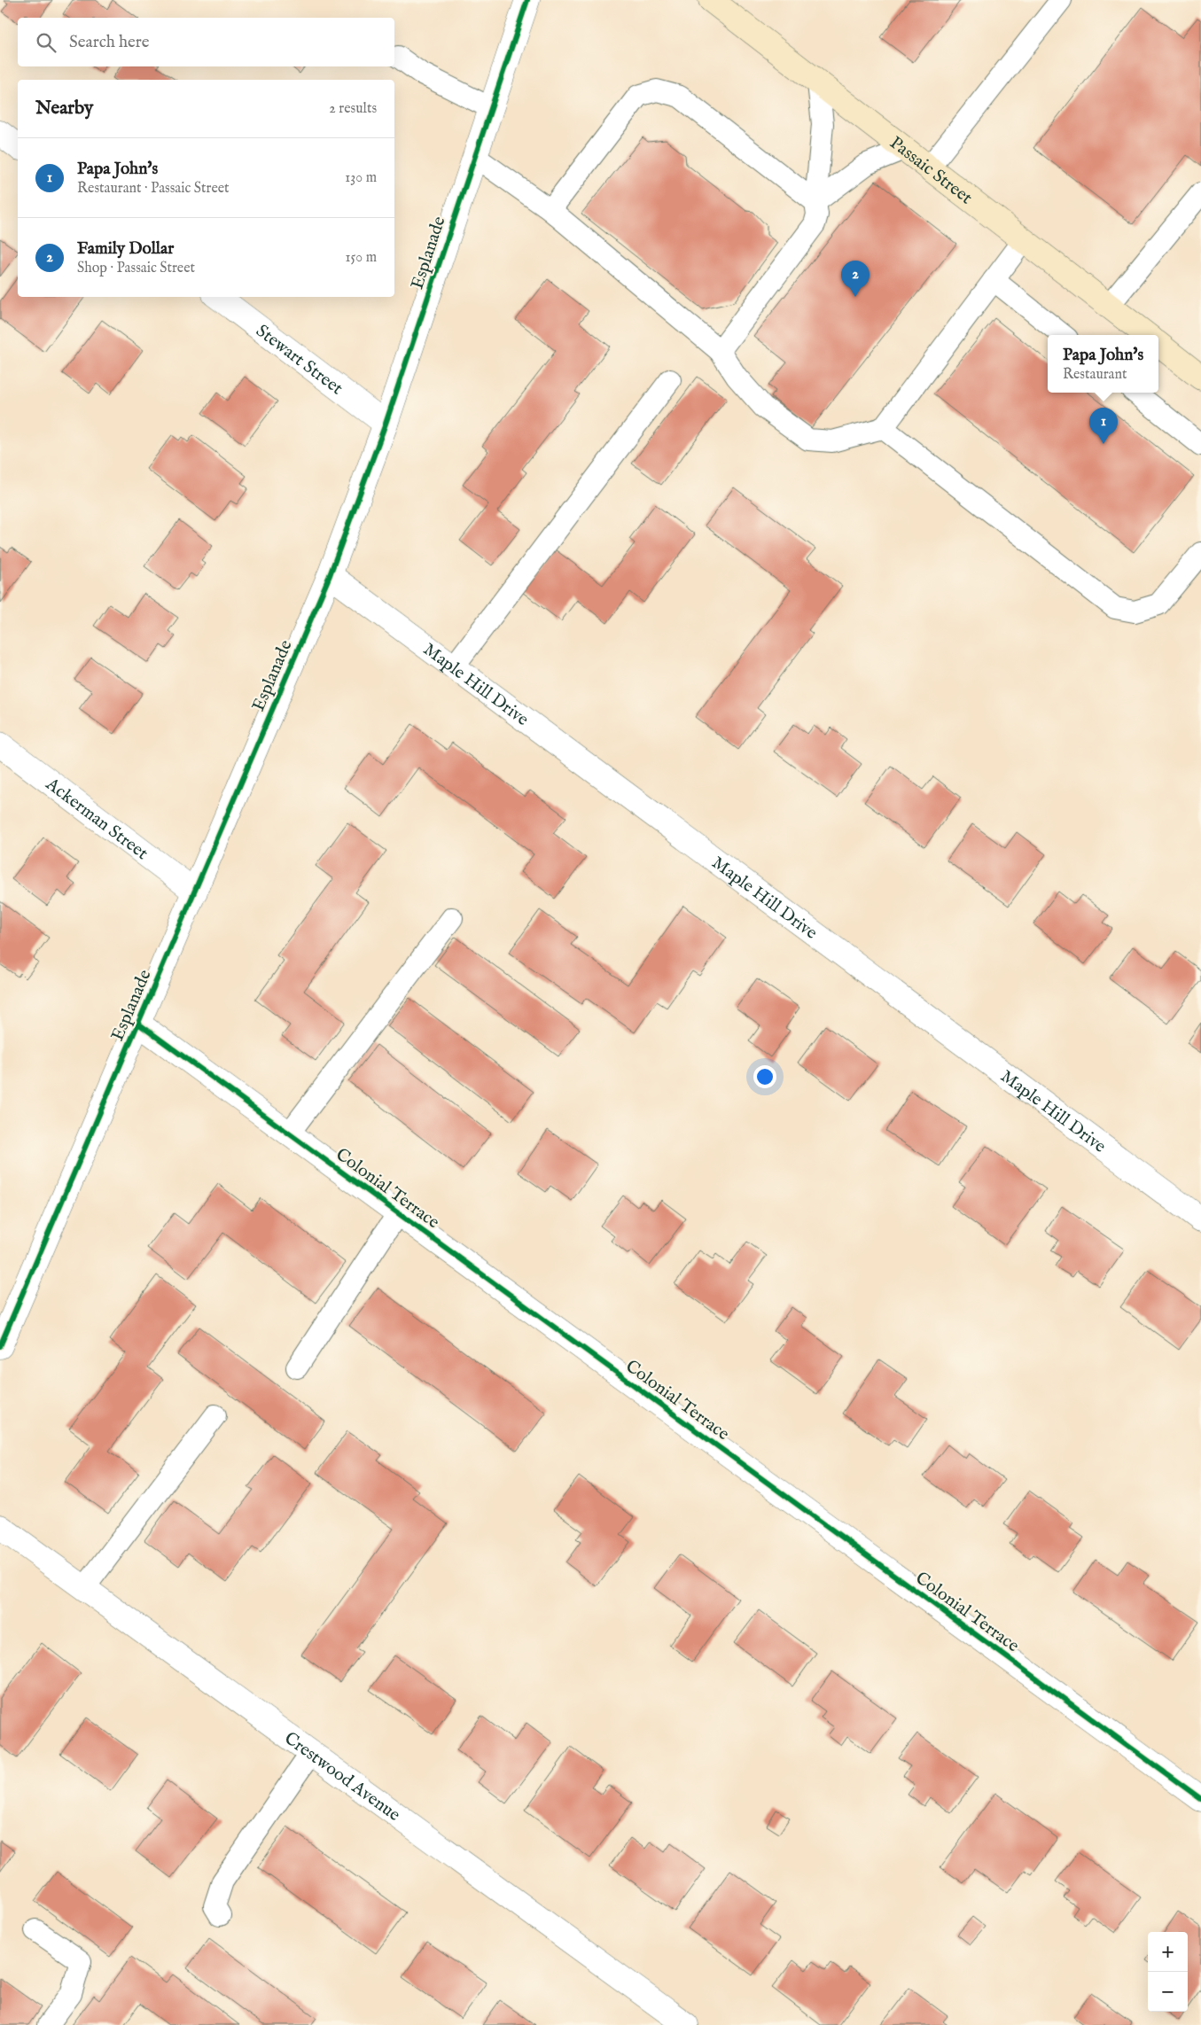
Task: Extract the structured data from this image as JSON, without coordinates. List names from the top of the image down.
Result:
{
  "streets": {
    "main road": ["Passaic Street"],
    "street": [
      "Esplanade",
      "Stewart Street",
      "Maple Hill Drive",
      "Ackerman Street",
      "Colonial Terrace",
      "Crestwood Avenue"
    ]
  },
  "crossings": [
    ["Esplanade", "Stewart Street"],
    ["Esplanade", "Maple Hill Drive"],
    ["Esplanade", "Ackerman Street"],
    ["Esplanade", "Colonial Terrace"]
  ],
  "page": {
    "search": "Search here",
    "heading": ["Nearby", "2 results"],
    "list": [
      {
        "mark": "1",
        "name": "Papa John's",
        "note": "Restaurant · Passaic Street",
        "value": "130 m"
      },
      {
        "mark": "2",
        "name": "Family Dollar",
        "note": "Shop · Passaic Street",
        "value": "150 m"
      }
    ],
    "pins": ["2", "1"],
    "popup": ["Papa John's", "Restaurant"],
    "map_buttons": ["+", "−"]
  }
}
